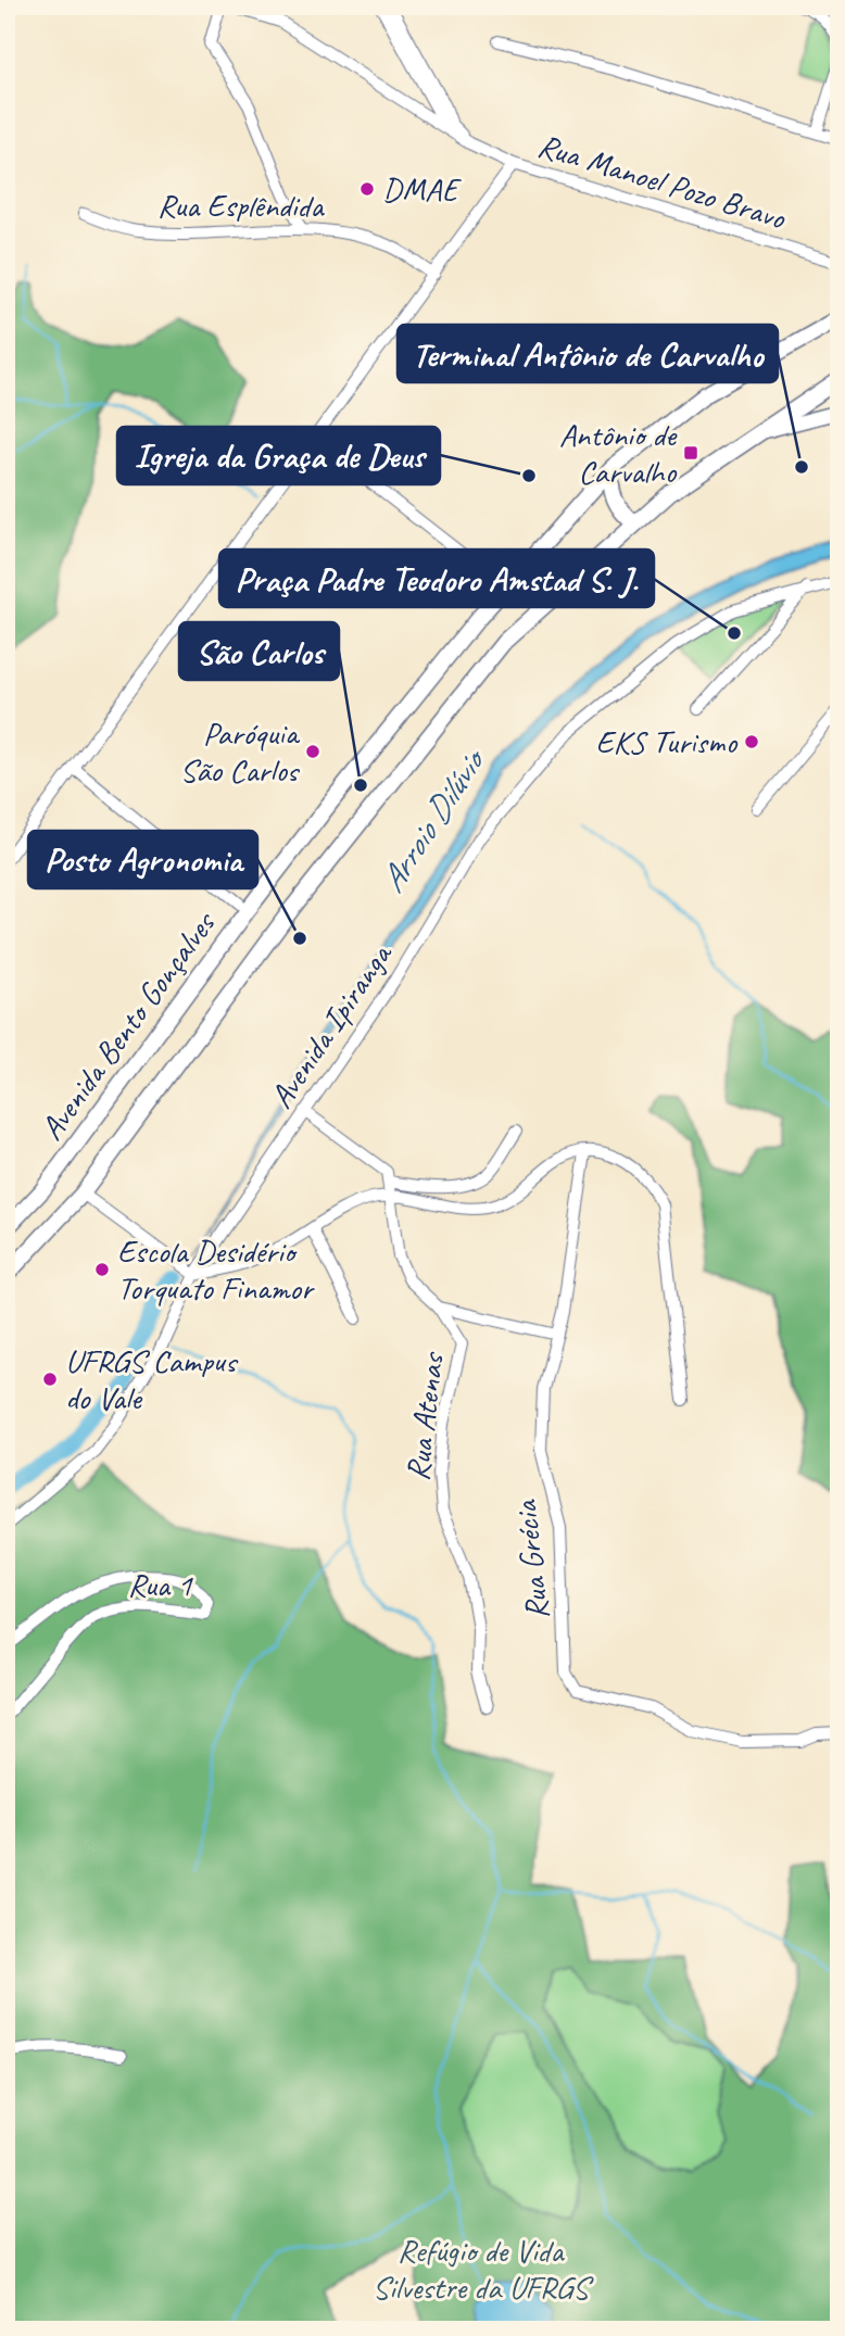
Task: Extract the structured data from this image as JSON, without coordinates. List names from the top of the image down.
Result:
{
  "streets": {
    "main road": ["Avenida Bento Gonçalves"],
    "street": [
      "Rua Manoel Pozo Bravo",
      "Rua Esplêndida",
      "Avenida Ipiranga",
      "Rua Atenas",
      "Rua Grécia",
      "Rua 1"
    ]
  },
  "water": ["Arroio Dilúvio"],
  "parks": ["Refúgio de Vida Silvestre da UFRGS"],
  "places": {
    "other": [
      "DMAE",
      "Terminal Antônio de Carvalho",
      "Igreja da Graça de Deus",
      "Praça Padre Teodoro Amstad S. J.",
      "EKS Turismo",
      "Paróquia São Carlos",
      "São Carlos",
      "Posto Agronomia",
      "Escola Desidério Torquato Finamor",
      "UFRGS Campus do Vale"
    ],
    "transit": ["Antônio de Carvalho"]
  }
}
